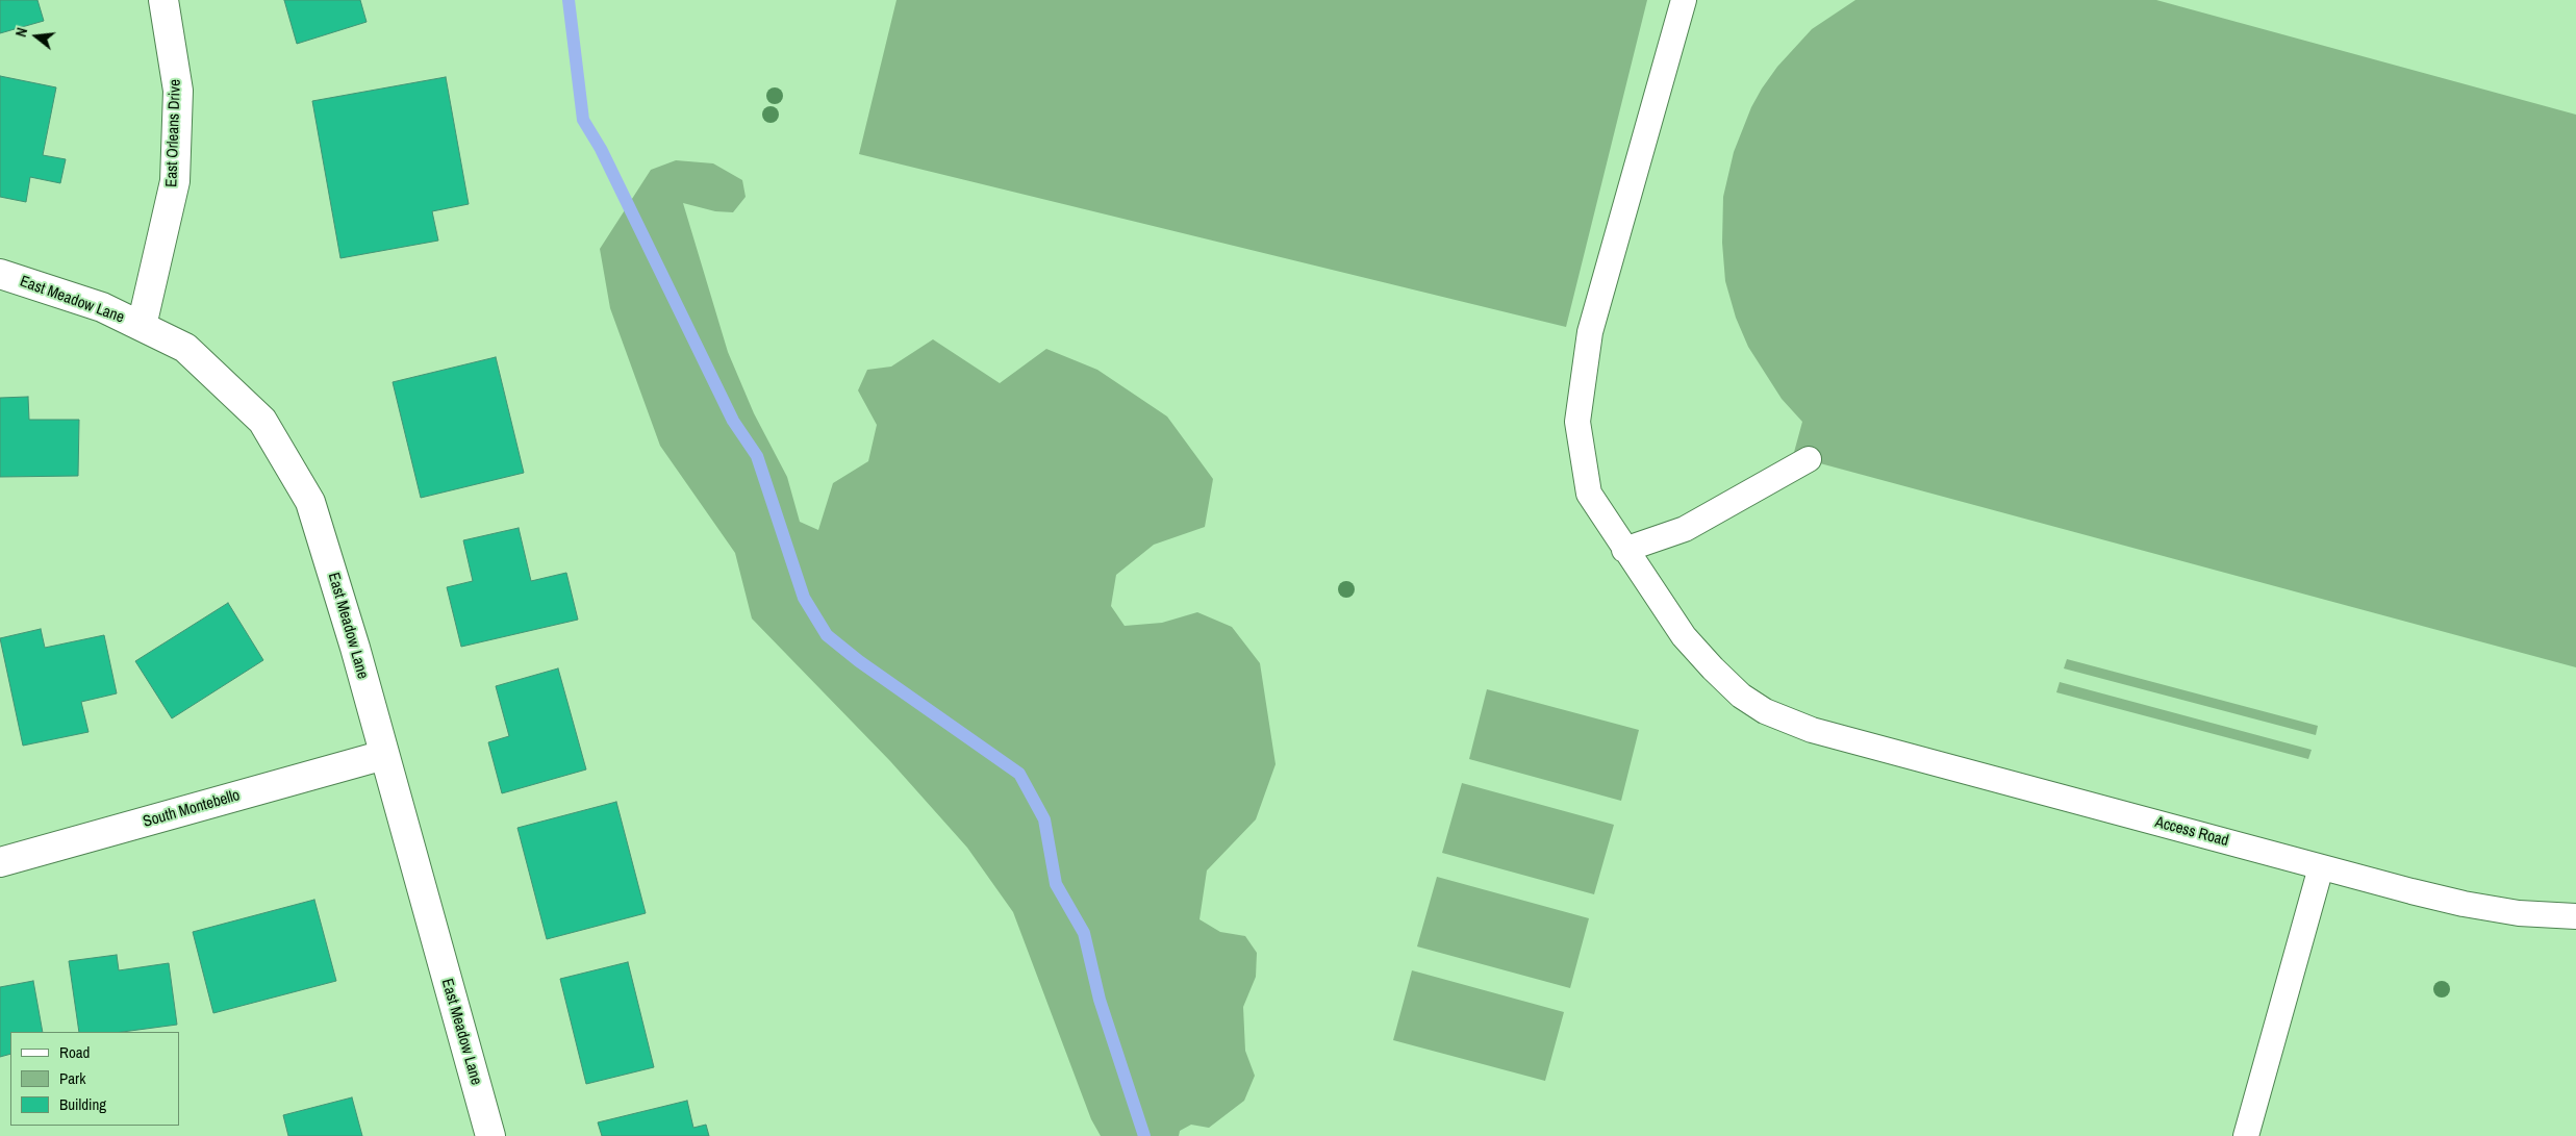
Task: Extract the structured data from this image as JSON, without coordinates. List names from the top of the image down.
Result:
{
  "streets": {
    "street": ["East Orleans Drive", "East Meadow Lane", "South Montebello"],
    "lane": ["Access Road"]
  },
  "crossings": [
    ["East Orleans Drive", "East Meadow Lane"],
    ["East Meadow Lane", "South Montebello"]
  ],
  "legend": ["Road", "Park", "Building"],
  "north": "left"
}
